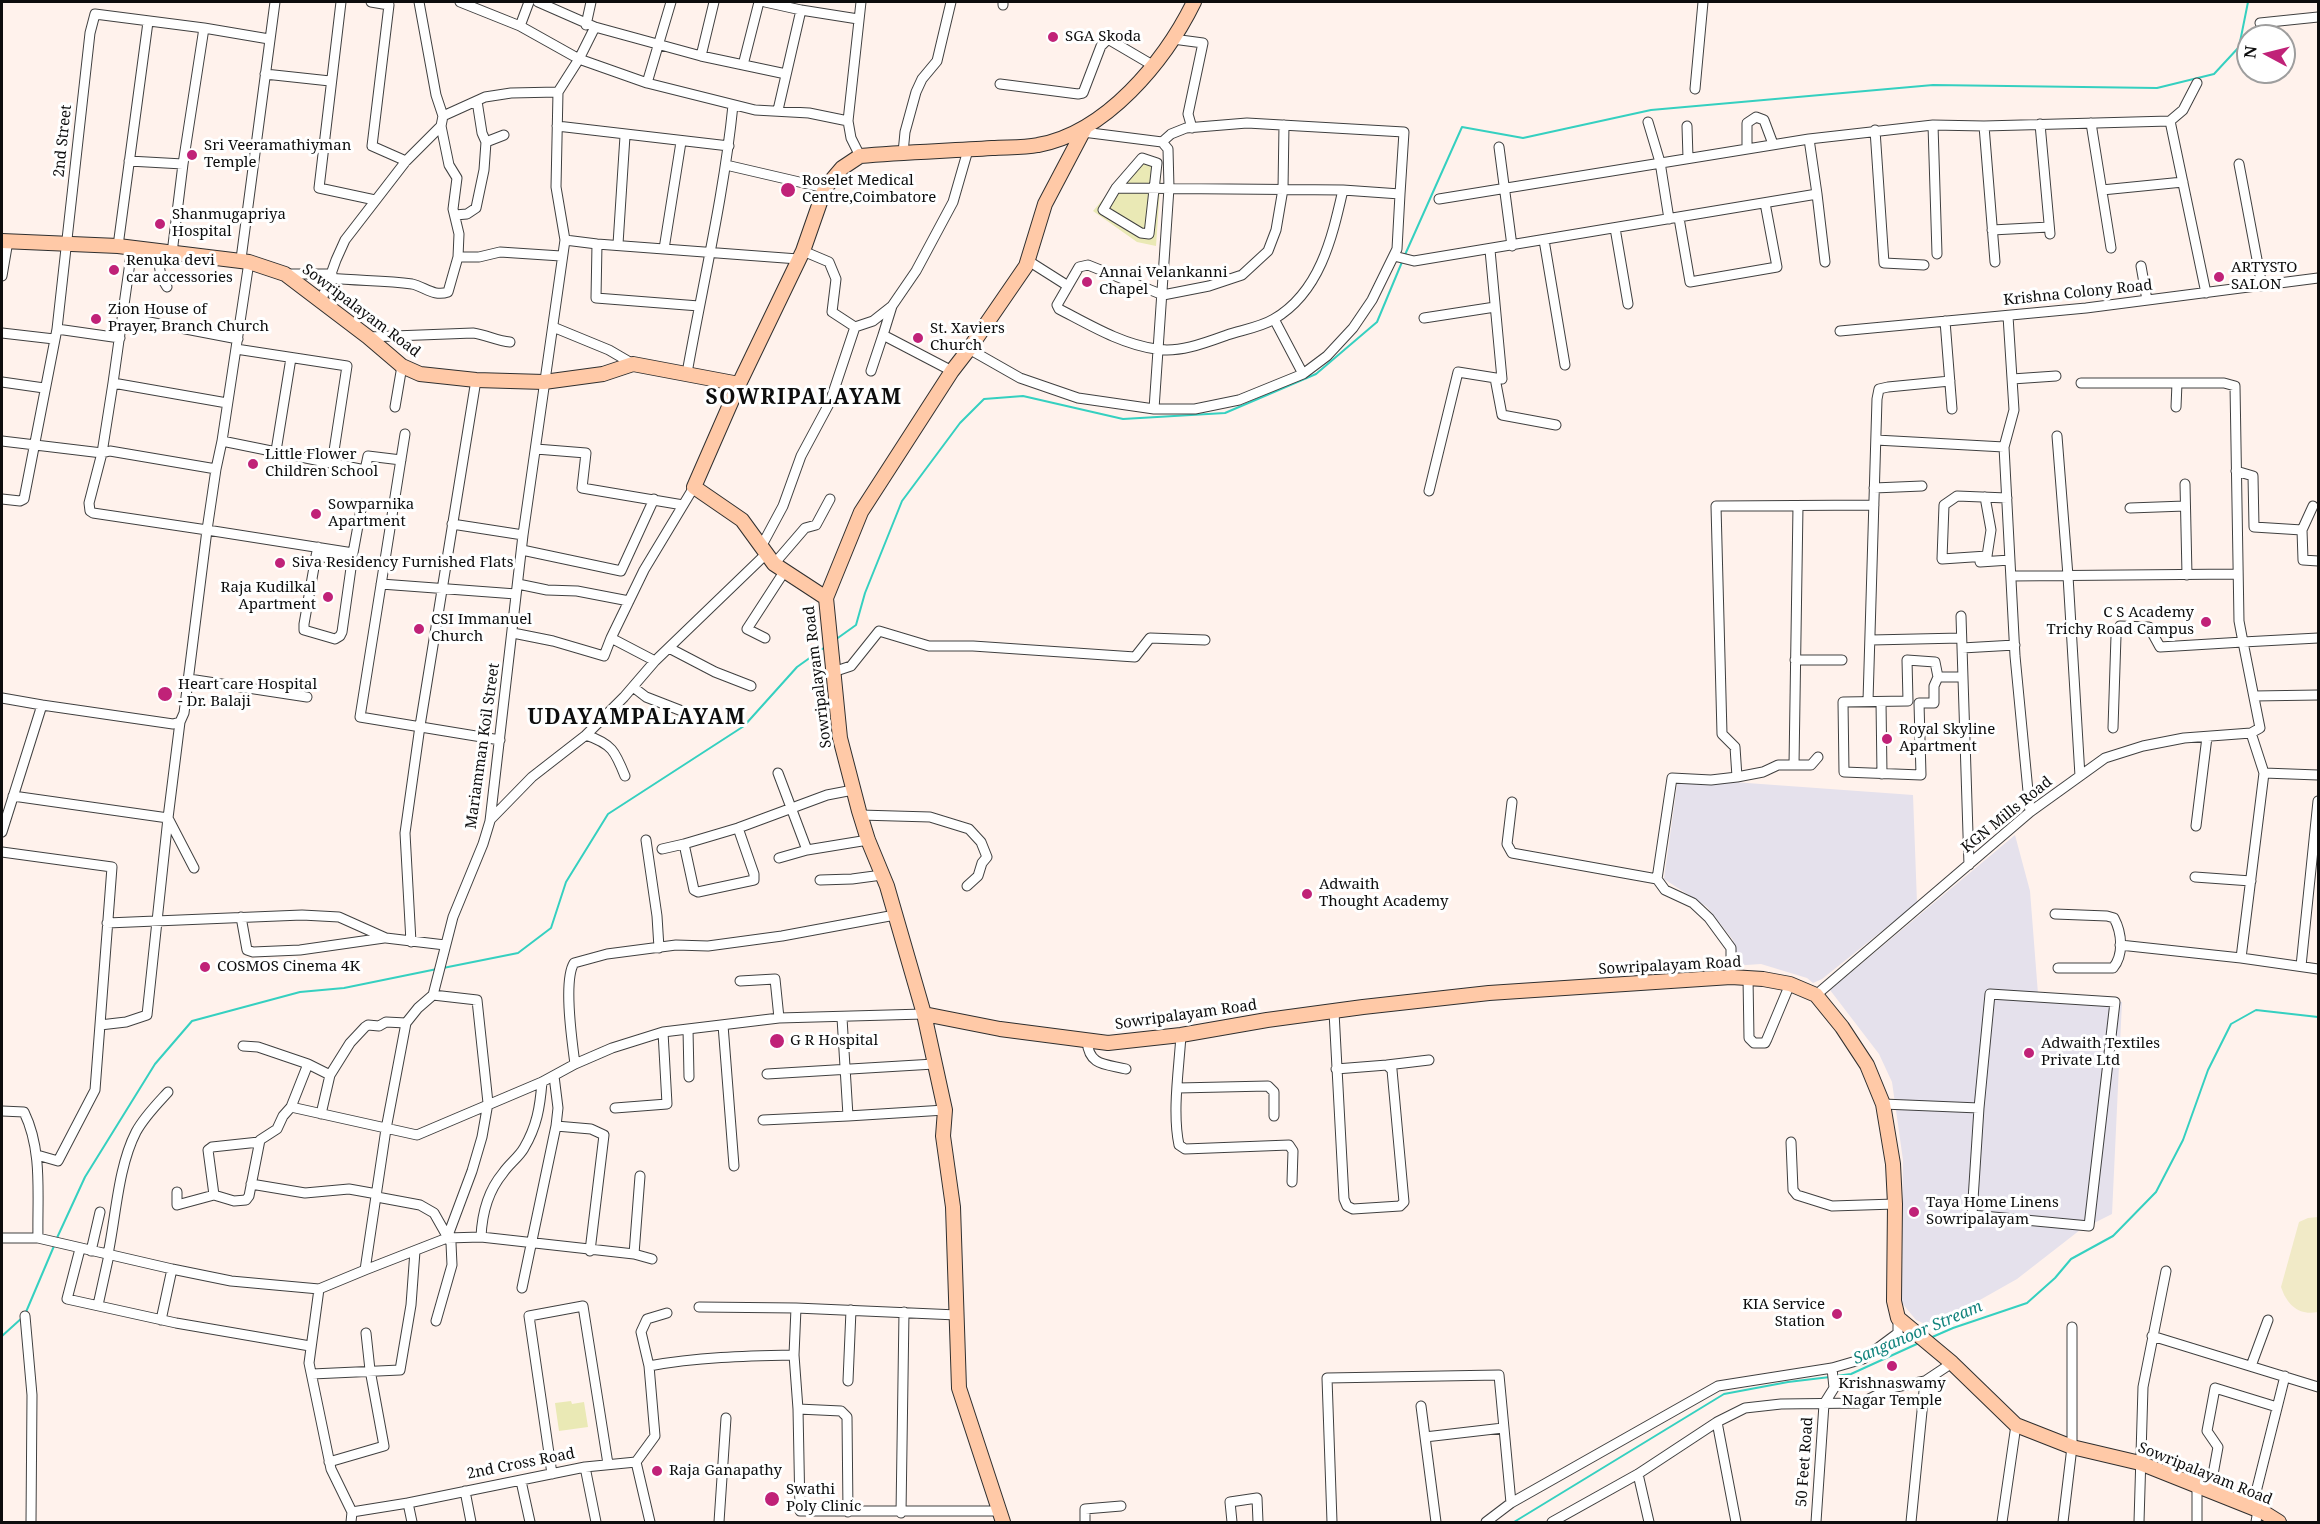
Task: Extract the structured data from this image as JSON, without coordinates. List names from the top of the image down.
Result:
{
  "streets": {
    "street": [
      "2nd Street",
      "Krishna Colony Road",
      "Sowripalayam Road",
      "Mariamman Koil Street",
      "KGN Mills Road",
      "50 Feet Road",
      "2nd Cross Road"
    ]
  },
  "crossings": [
    ["2nd Street", "Sowripalayam Road"],
    ["Sowripalayam Road", "Mariamman Koil Street"],
    ["Sowripalayam Road", "KGN Mills Road"]
  ],
  "districts": ["SOWRIPALAYAM", "UDAYAMPALAYAM"],
  "water": ["Sanganoor Stream"],
  "places": [
    "SGA Skoda",
    "Sri Veeramathiyman Temple",
    "Roselet Medical Centre,Coimbatore",
    "Shanmugapriya Hospital",
    "Renuka devi car accessories",
    "ARTYSTO SALON",
    "Annai Velankanni Chapel",
    "Zion House of Prayer, Branch Church",
    "St. Xaviers Church",
    "Little Flower Children School",
    "Sowparnika Apartment",
    "Siva Residency Furnished Flats",
    "Raja Kudilkal Apartment",
    "C S Academy Trichy Road Campus",
    "CSI Immanuel Church",
    "Heart care Hospital - Dr. Balaji",
    "Royal Skyline Apartment",
    "Adwaith Thought Academy",
    "COSMOS Cinema 4K",
    "G R Hospital",
    "Adwaith Textiles Private Ltd",
    "Taya Home Linens Sowripalayam",
    "KIA Service Station",
    "Krishnaswamy Nagar Temple",
    "Raja Ganapathy",
    "Swathi Poly Clinic"
  ],
  "north": "left"
}
